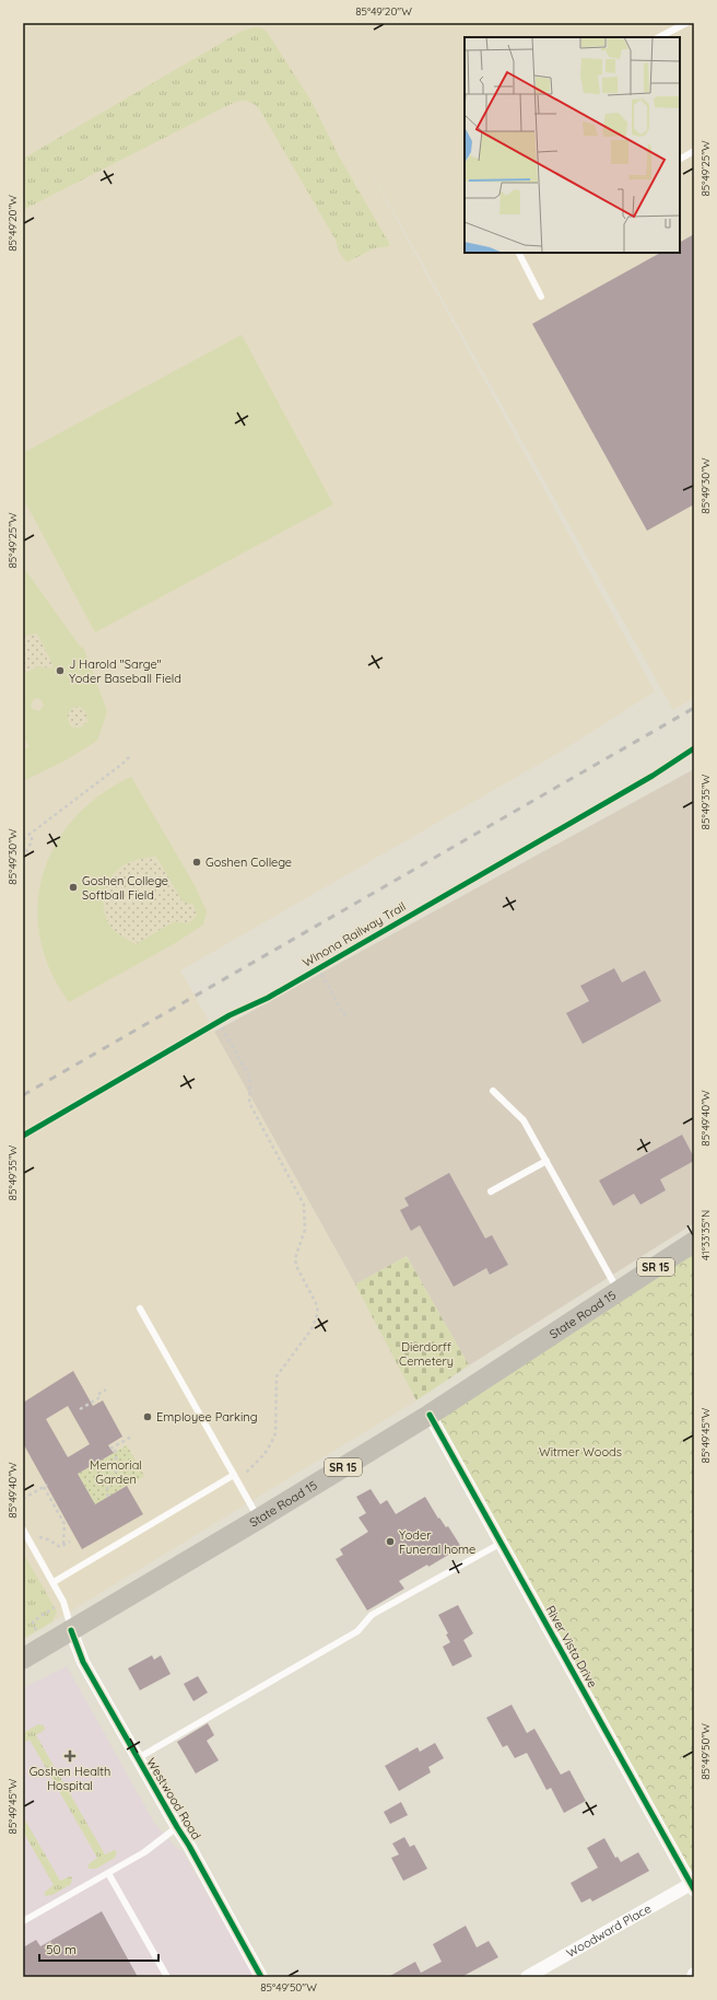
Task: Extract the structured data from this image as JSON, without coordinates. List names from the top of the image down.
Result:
{
  "streets": {
    "main road": ["SR 15", "State Road 15"],
    "street": ["River Vista Drive", "Westwood Road", "Woodward Place"],
    "cycle path": ["Winona Railway Trail"]
  },
  "crossings": [
    ["State Road 15", "River Vista Drive"],
    ["State Road 15", "Westwood Road"],
    ["River Vista Drive", "Woodward Place"]
  ],
  "parks": ["Dierdorff Cemetery", "Witmer Woods", "Memorial Garden"],
  "places": {
    "other": [
      "J Harold \"Sarge\" Yoder Baseball Field",
      "Goshen College",
      "Goshen College Softball Field",
      "Employee Parking",
      "Yoder Funeral home"
    ],
    "health": ["Goshen Health Hospital"]
  },
  "scale_bar": "50 m",
  "coordinates": [
    "85°49'20\"W",
    "85°49'25\"W",
    "85°49'30\"W",
    "85°49'35\"W",
    "85°49'40\"W",
    "41°33'35\"N",
    "85°49'45\"W",
    "85°49'50\"W"
  ]
}
